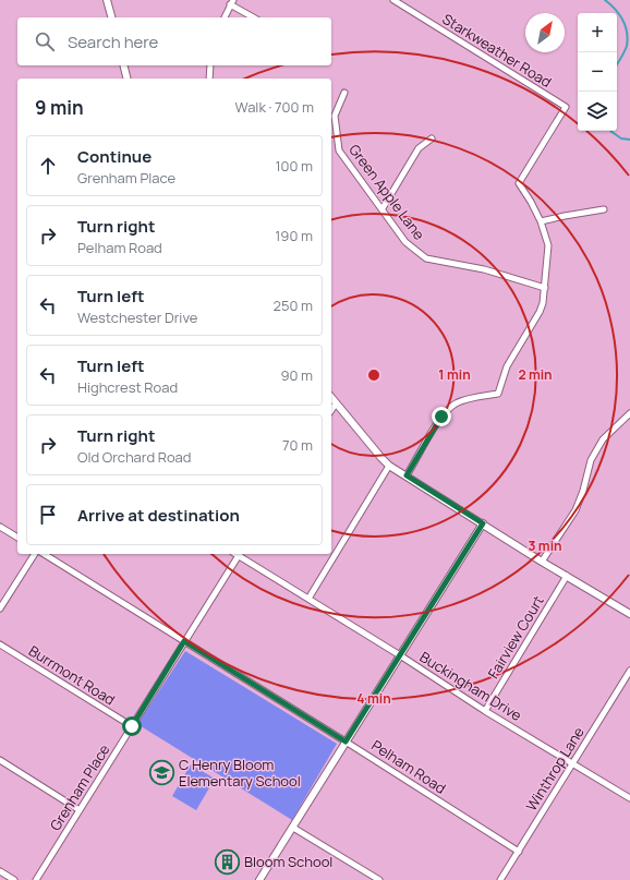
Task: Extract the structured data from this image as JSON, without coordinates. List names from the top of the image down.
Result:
{
  "streets": {
    "street": [
      "Starkweather Road",
      "Green Apple Lane",
      "Fairview Court",
      "Burrmont Road",
      "Buckingham Drive",
      "Pelham Road",
      "Winthrop Lane",
      "Grenham Place"
    ]
  },
  "crossings": [
    ["Fairview Court", "Buckingham Drive"],
    ["Burrmont Road", "Grenham Place"],
    ["Buckingham Drive", "Winthrop Lane"],
    ["Buckingham Drive", "Grenham Place"],
    ["Pelham Road", "Winthrop Lane"],
    ["Pelham Road", "Grenham Place"]
  ],
  "places": {
    "school or university": ["C Henry Bloom Elementary School"],
    "building": ["Bloom School"]
  },
  "north": "top right",
  "page": {
    "map_buttons": ["+", "−"],
    "search": "Search here",
    "heading": ["9 min", "Walk · 700 m"],
    "list": [
      ["Continue", "Grenham Place", "100 m"],
      ["Turn right", "Pelham Road", "190 m"],
      ["Turn left", "Westchester Drive", "250 m"],
      ["Turn left", "Highcrest Road", "90 m"],
      ["Turn right", "Old Orchard Road", "70 m"],
      "Arrive at destination"
    ]
  },
  "rings": [
    "1 min",
    "2 min",
    "3 min",
    "4 min"
  ]
}
